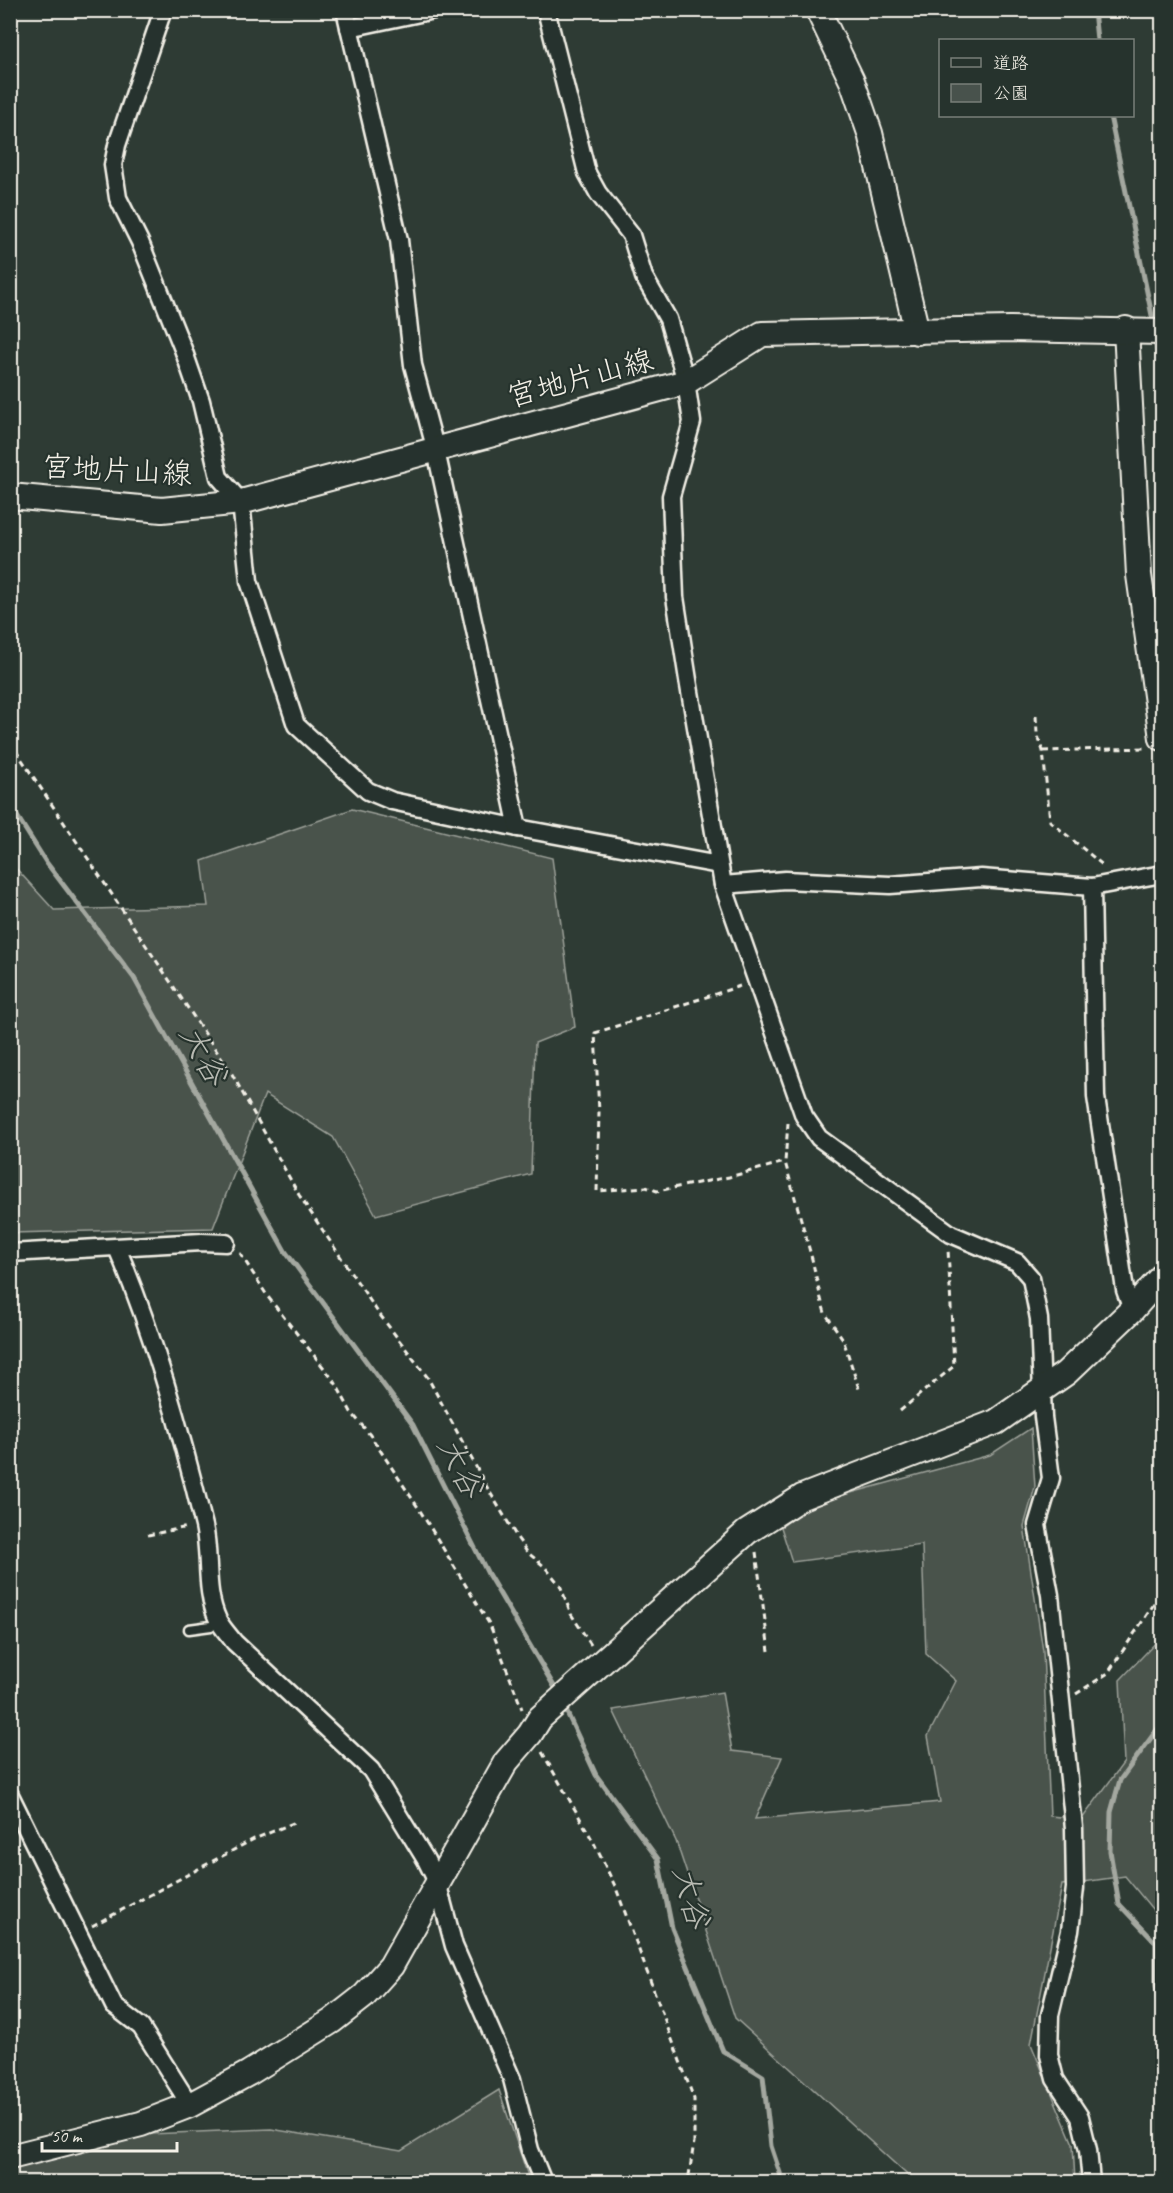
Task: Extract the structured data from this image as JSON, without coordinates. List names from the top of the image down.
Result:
{
  "streets": {
    "street": ["宮地片山線"]
  },
  "water": ["大谷"],
  "legend": ["道路", "公園"],
  "scale_bar": "50 m"
}
